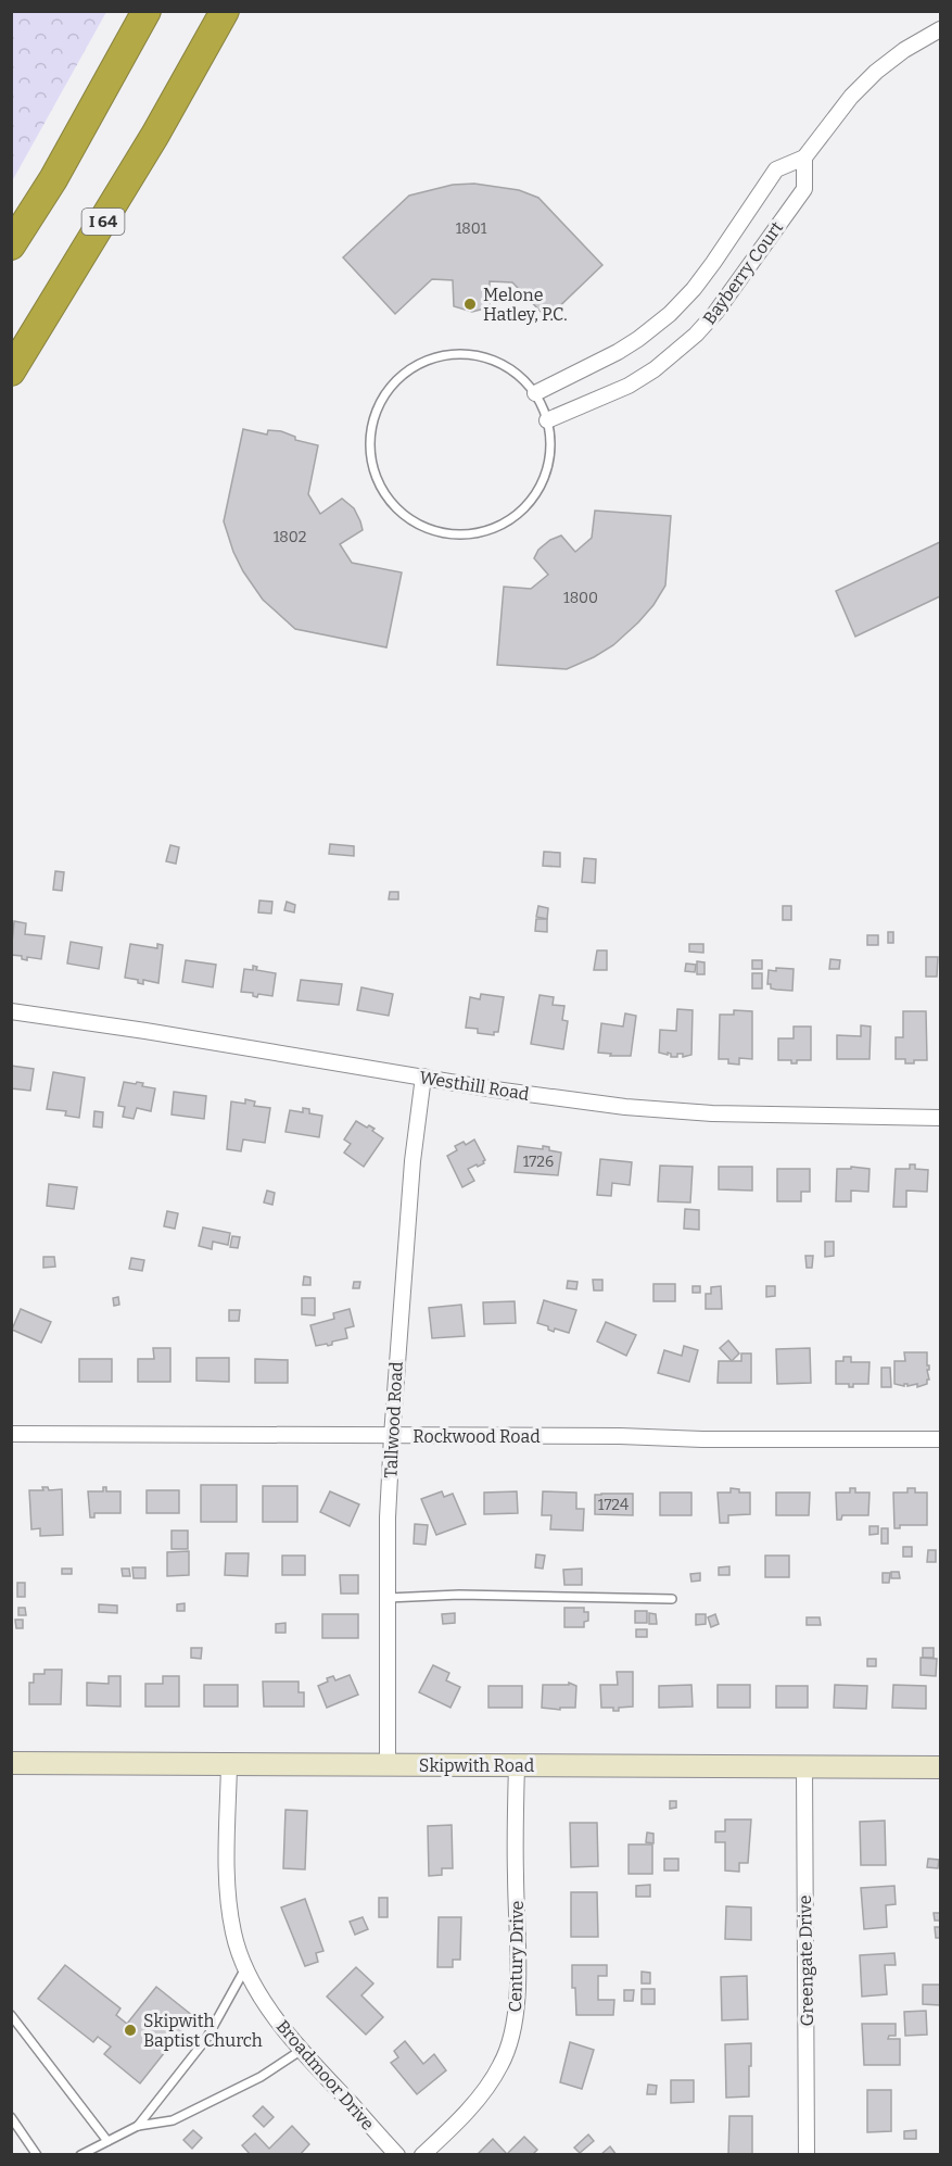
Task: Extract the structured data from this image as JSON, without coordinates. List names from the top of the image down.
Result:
{
  "streets": {
    "highway": ["I 64"],
    "main road": ["Skipwith Road"],
    "street": [
      "Bayberry Court",
      "Westhill Road",
      "Tallwood Road",
      "Rockwood Road",
      "Century Drive",
      "Greengate Drive",
      "Broadmoor Drive"
    ]
  },
  "crossings": [
    ["Westhill Road", "Tallwood Road"],
    ["Tallwood Road", "Rockwood Road"],
    ["Tallwood Road", "Skipwith Road"],
    ["Skipwith Road", "Century Drive"],
    ["Skipwith Road", "Greengate Drive"],
    ["Skipwith Road", "Broadmoor Drive"]
  ],
  "places": ["Melone Hatley, P.C.", "Skipwith Baptist Church"],
  "house_numbers": [
    "1801",
    "1802",
    "1800",
    "1726",
    "1724"
  ]
}
